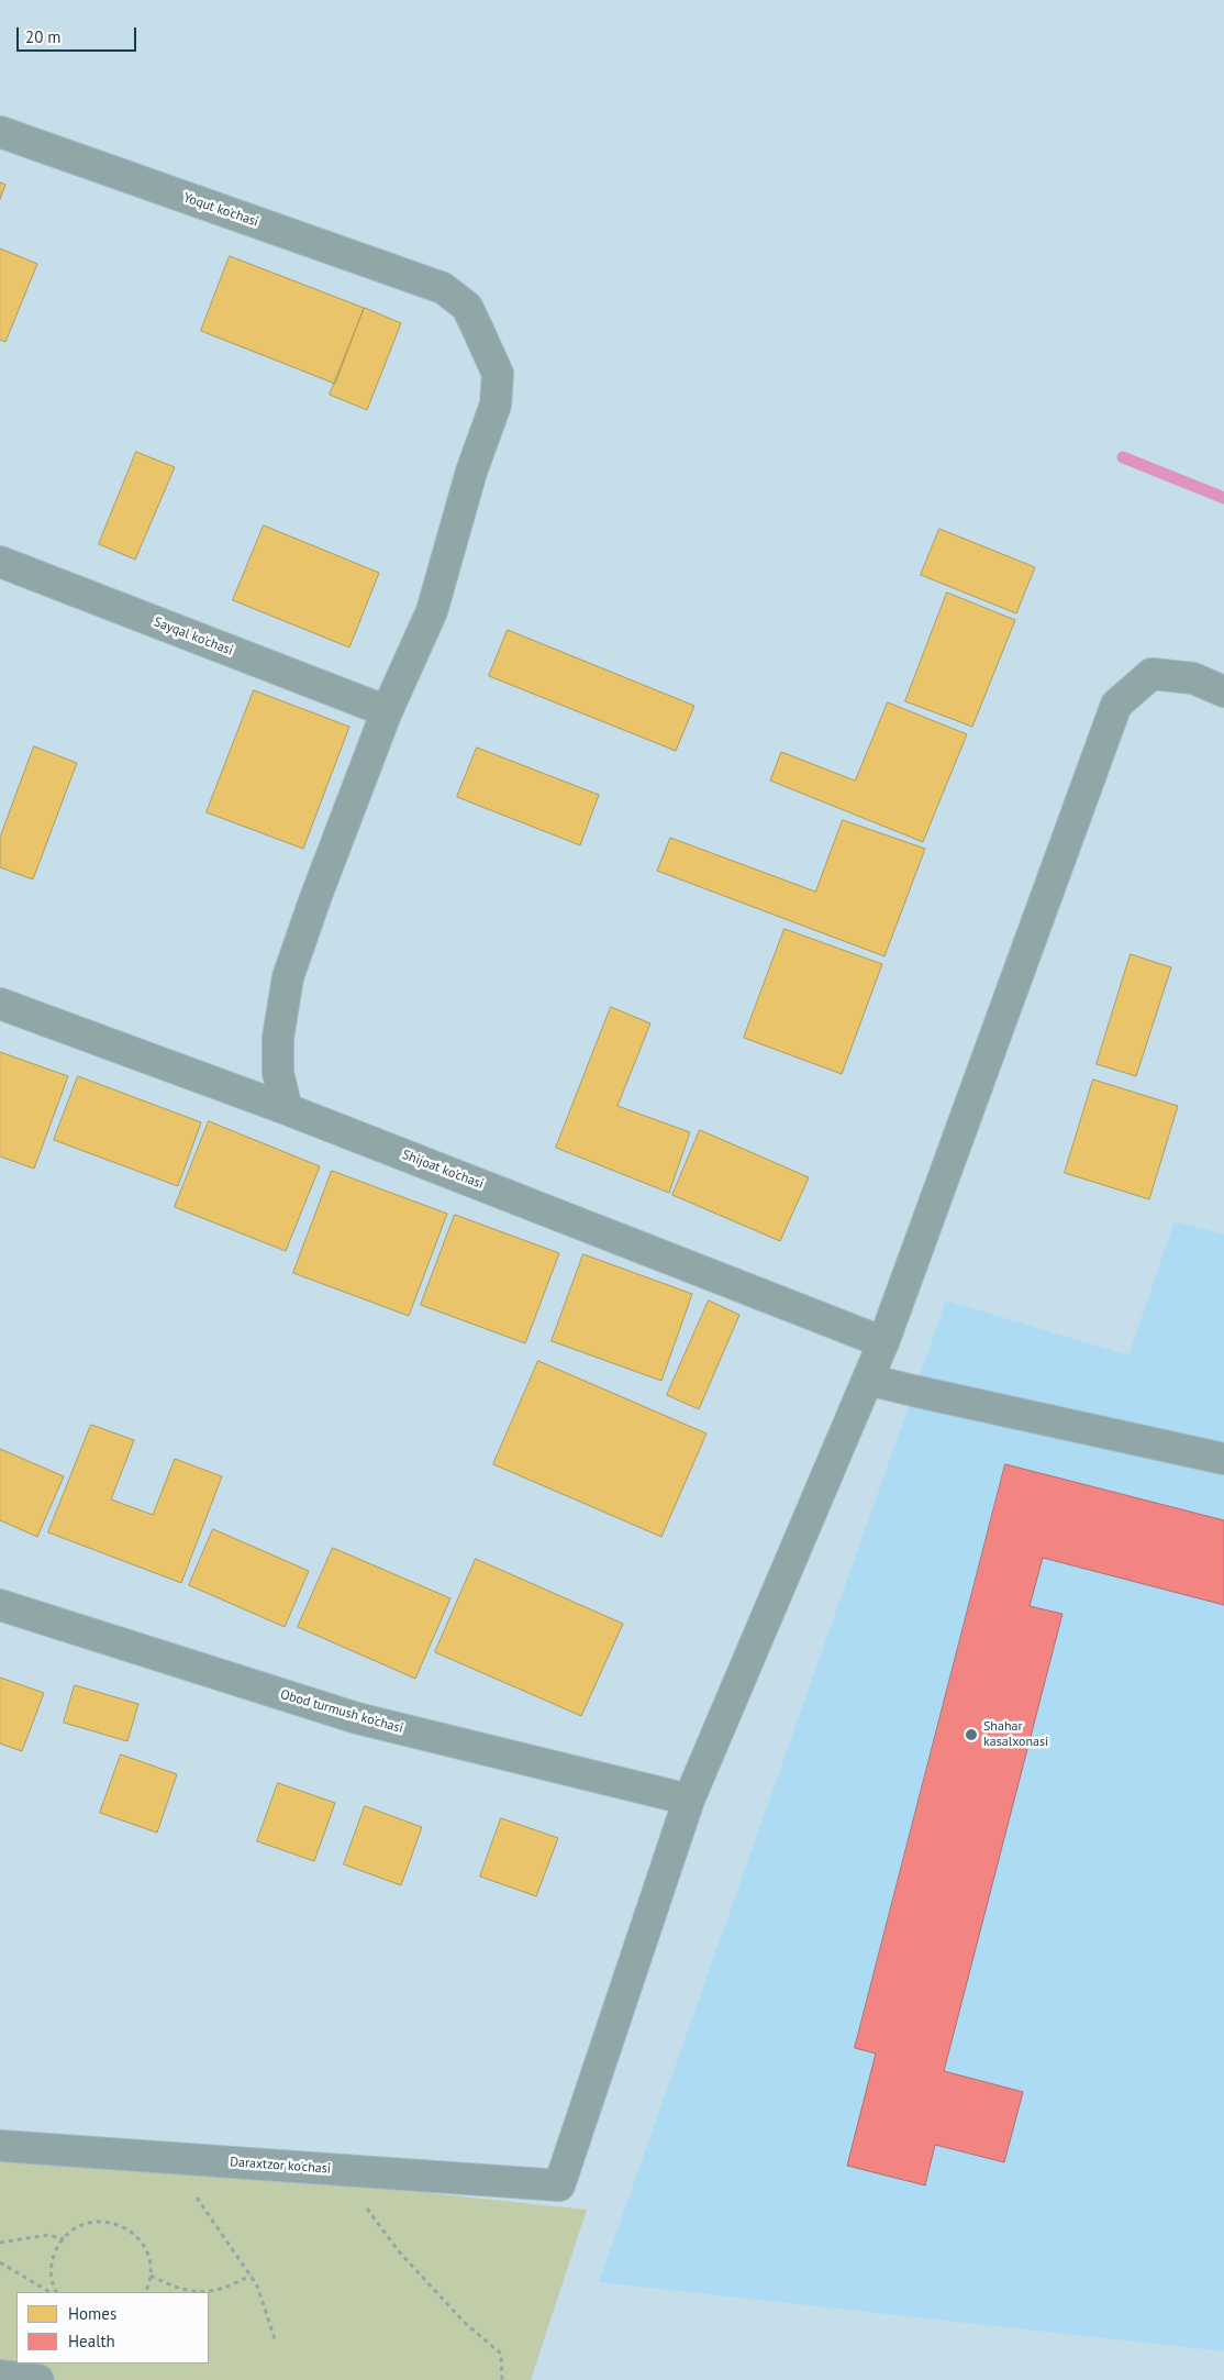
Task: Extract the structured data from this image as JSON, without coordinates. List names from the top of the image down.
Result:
{
  "streets": {
    "street": [
      "Yoqut ko'chasi",
      "Sayqal ko'chasi",
      "Shijoat ko'chasi",
      "Obod turmush ko'chasi",
      "Daraxtzor ko'chasi"
    ]
  },
  "crossings": [
    ["Yoqut ko'chasi", "Sayqal ko'chasi"],
    ["Yoqut ko'chasi", "Shijoat ko'chasi"],
    ["Obod turmush ko'chasi", "Daraxtzor ko'chasi"]
  ],
  "places": ["Shahar kasalxonasi"],
  "legend": ["Homes", "Health"],
  "scale_bar": "20 m"
}
